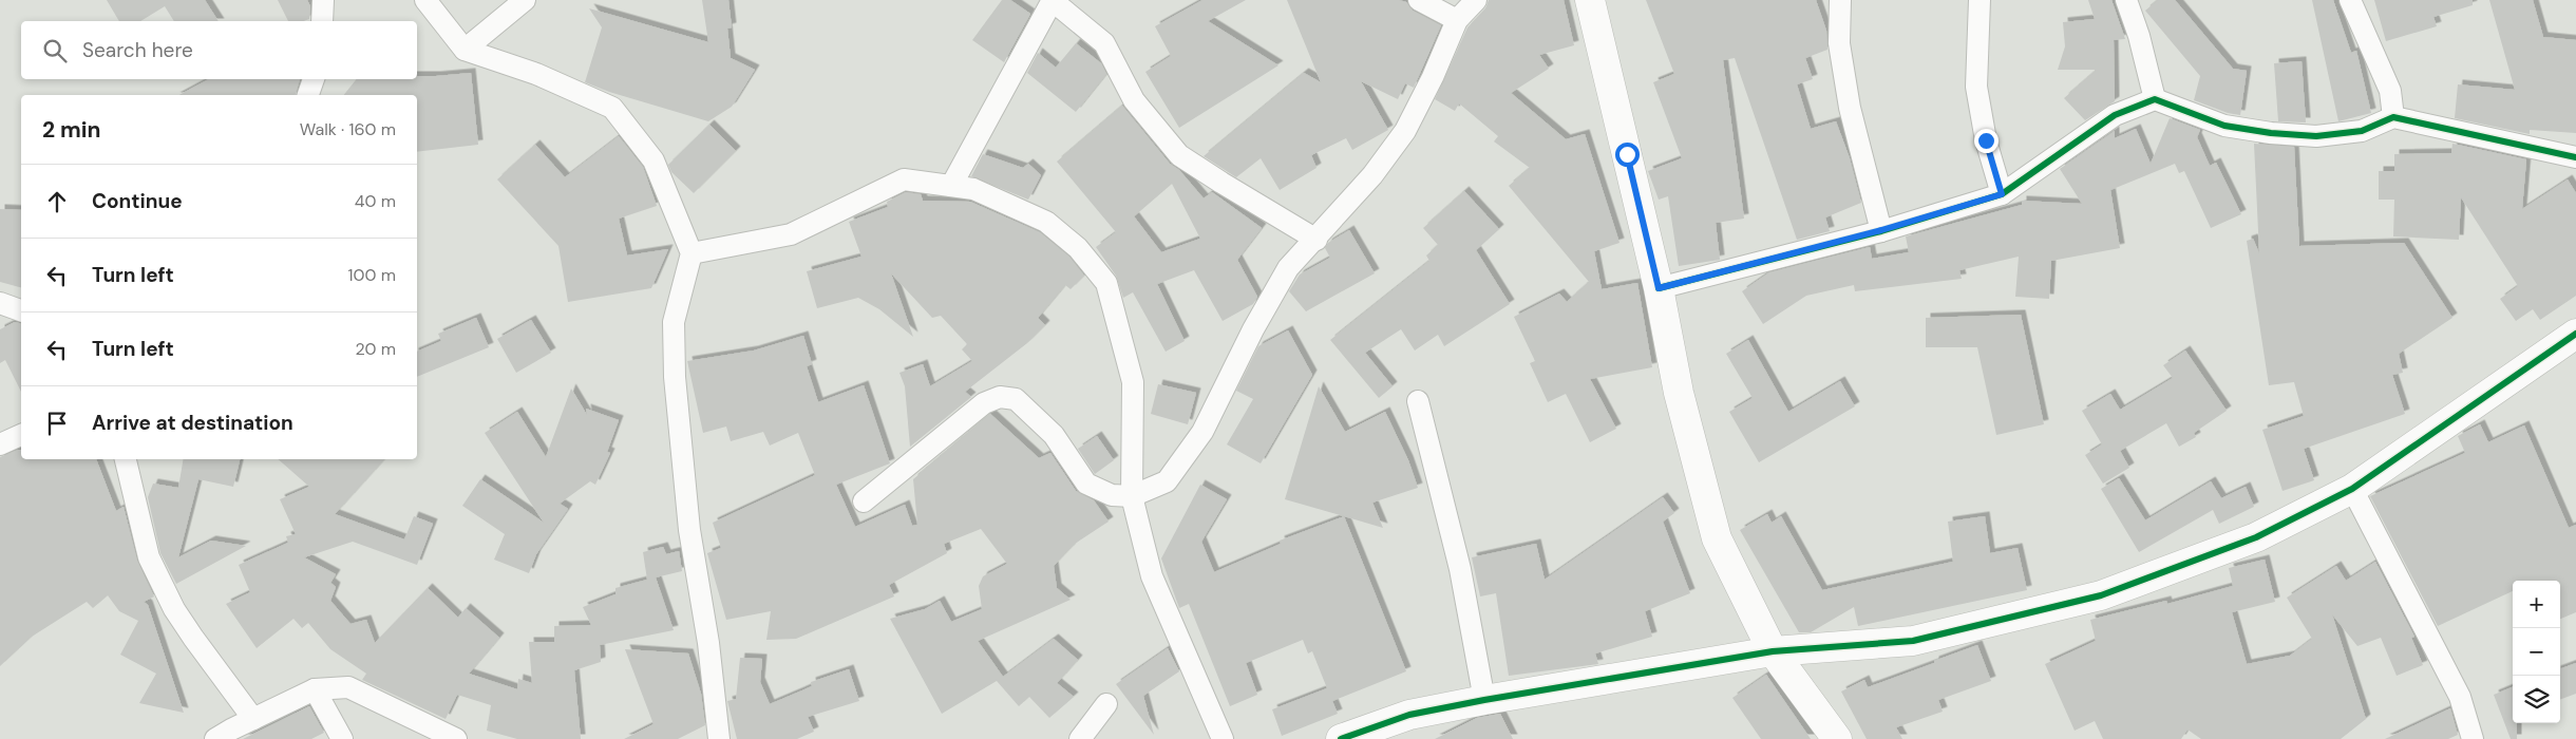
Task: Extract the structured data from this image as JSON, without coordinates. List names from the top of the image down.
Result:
{
  "page": {
    "search": "Search here",
    "heading": ["2 min", "Walk · 160 m"],
    "list": [
      ["Continue", "40 m"],
      ["Turn left", "100 m"],
      ["Turn left", "20 m"],
      "Arrive at destination"
    ],
    "map_buttons": ["+", "−"]
  }
}
